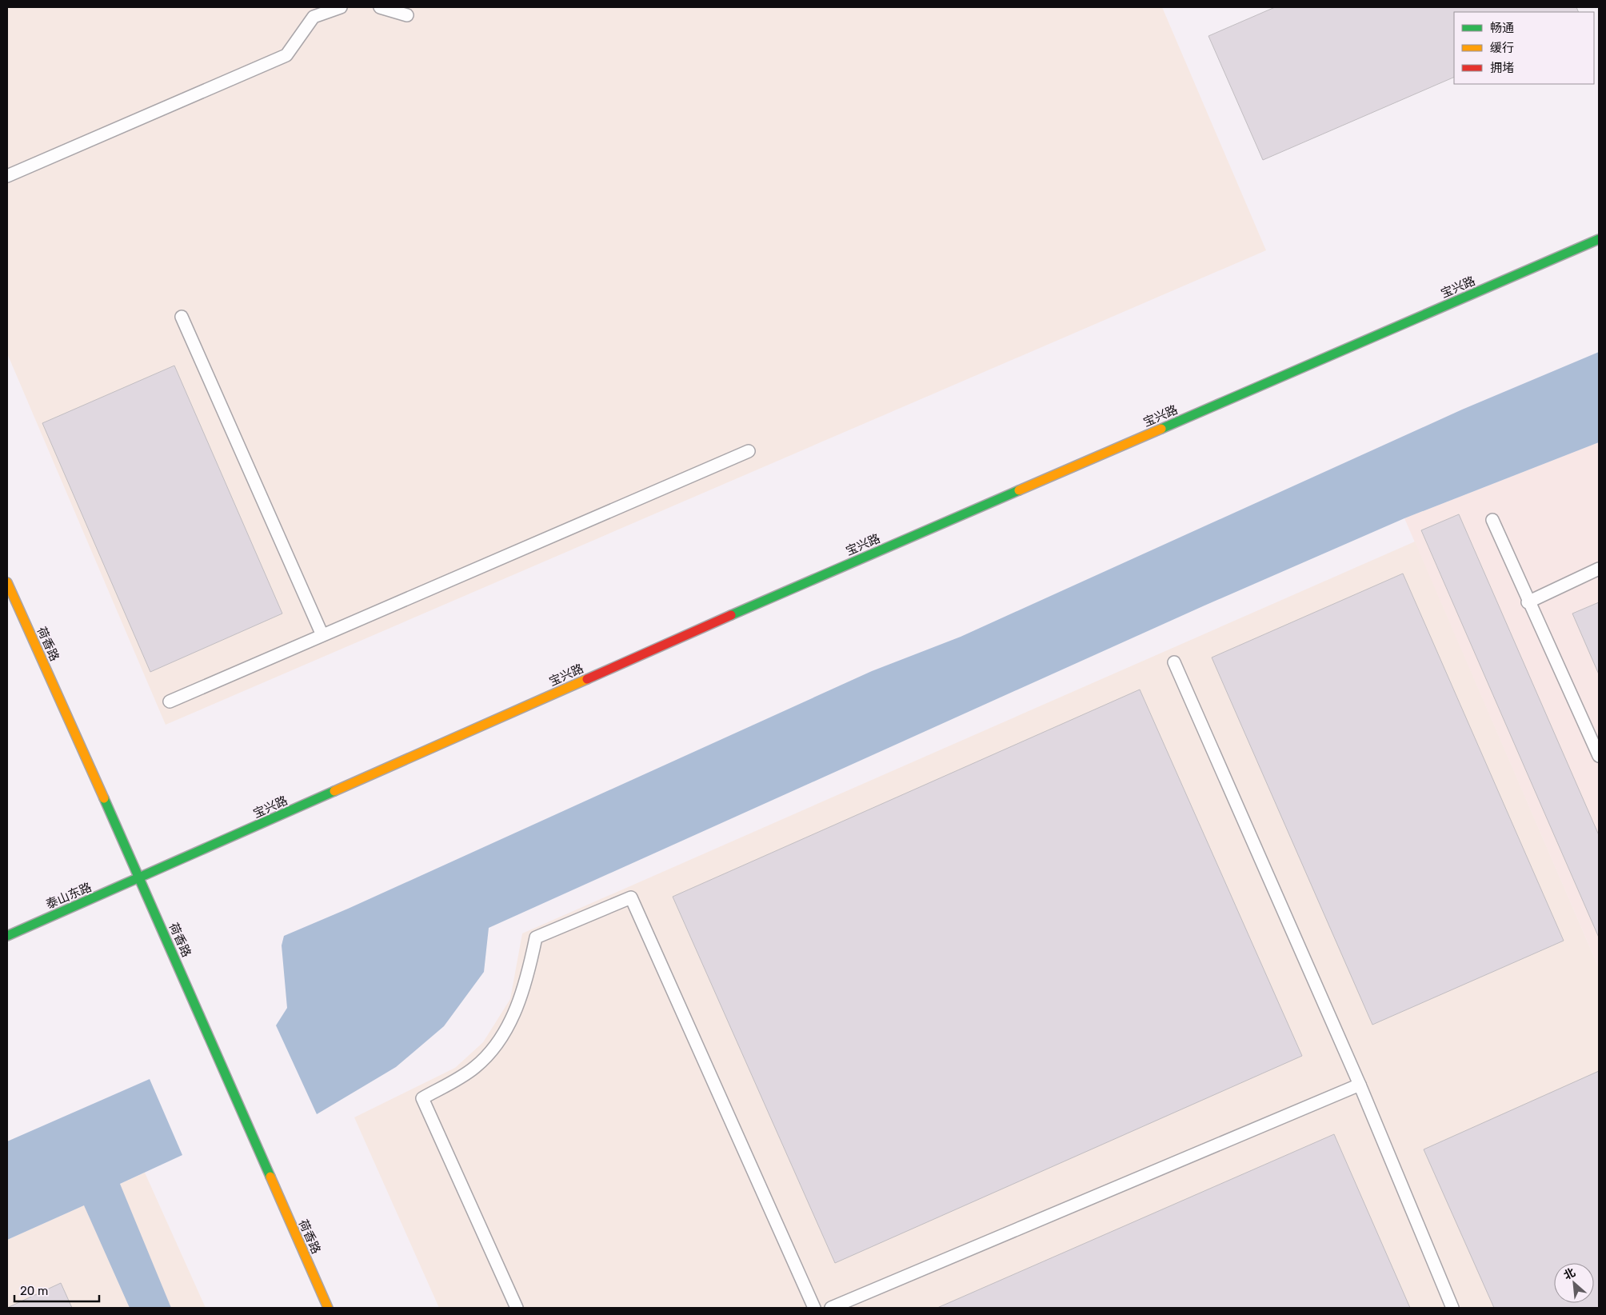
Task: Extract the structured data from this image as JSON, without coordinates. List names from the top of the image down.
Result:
{
  "streets": {
    "street": ["宝兴路", "荷香路", "泰山东路"]
  },
  "crossings": [
    ["宝兴路", "荷香路"],
    ["宝兴路", "泰山东路"],
    ["荷香路", "泰山东路"]
  ],
  "legend": ["畅通", "缓行", "拥堵"],
  "scale_bar": "20 m",
  "north": "top left"
}
